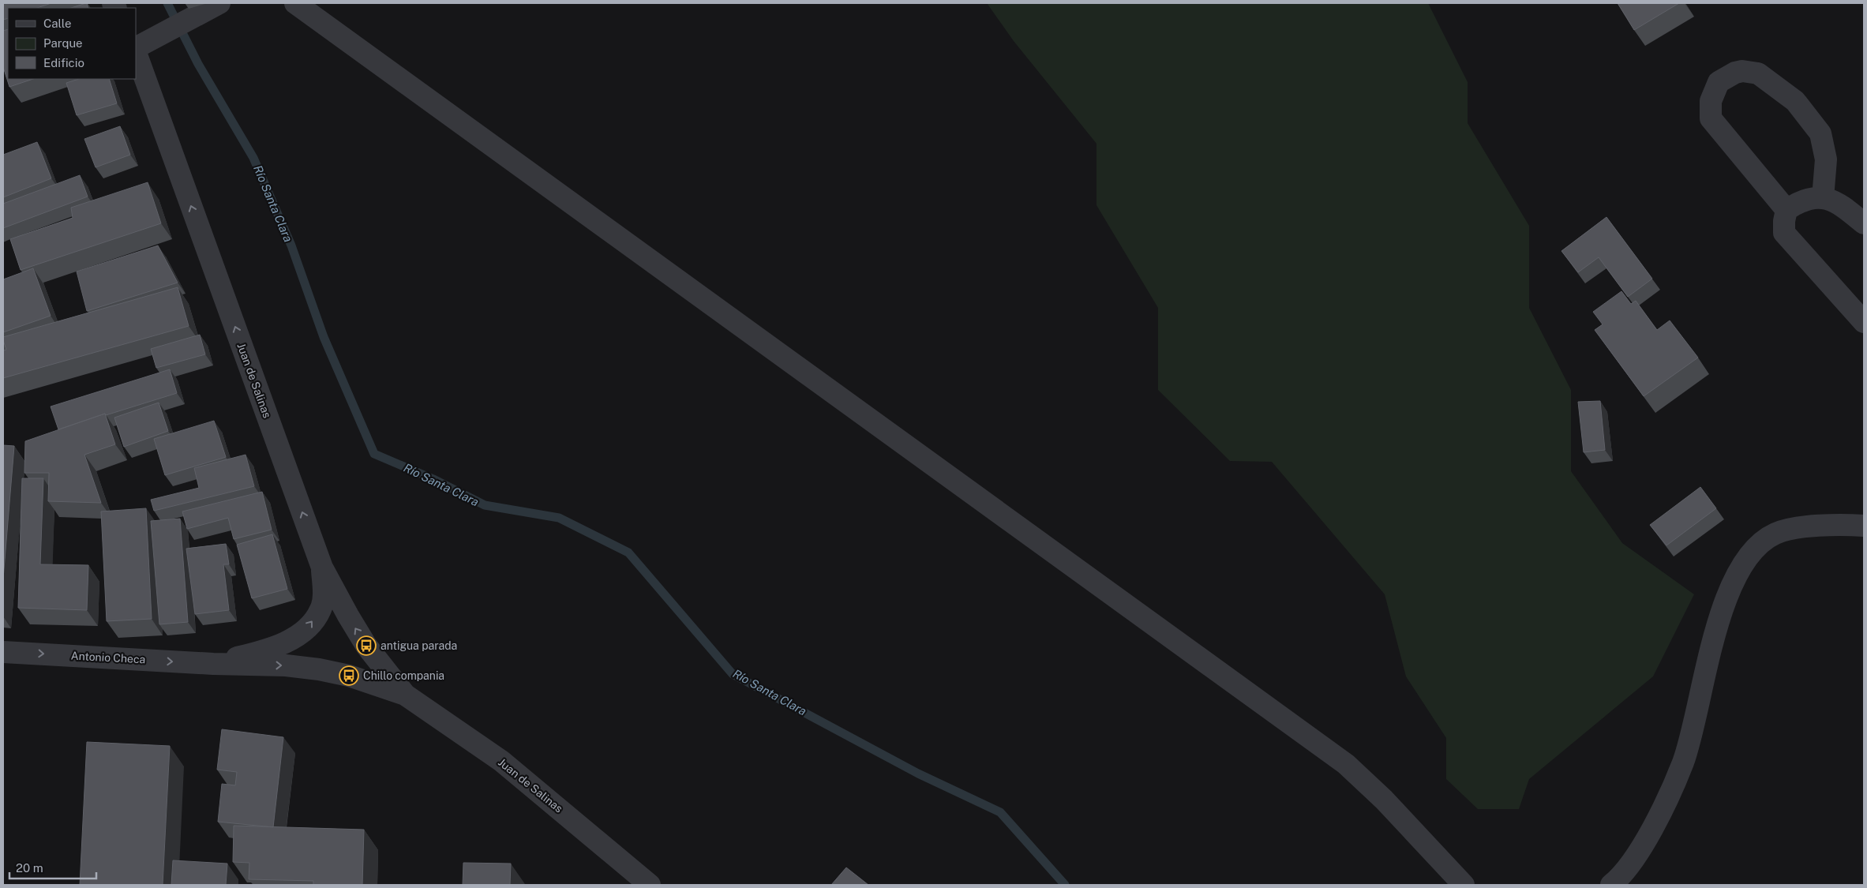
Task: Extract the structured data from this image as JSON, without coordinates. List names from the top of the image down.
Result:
{
  "streets": {
    "street": ["Juan de Salinas", "Antonio Checa"]
  },
  "crossings": [
    ["Juan de Salinas", "Antonio Checa"]
  ],
  "one_way": ["Antonio Checa"],
  "water": ["Río Santa Clara"],
  "places": {
    "bus stop": ["antigua parada", "Chillo compania"]
  },
  "legend": ["Calle", "Parque", "Edificio"],
  "scale_bar": "20 m"
}
